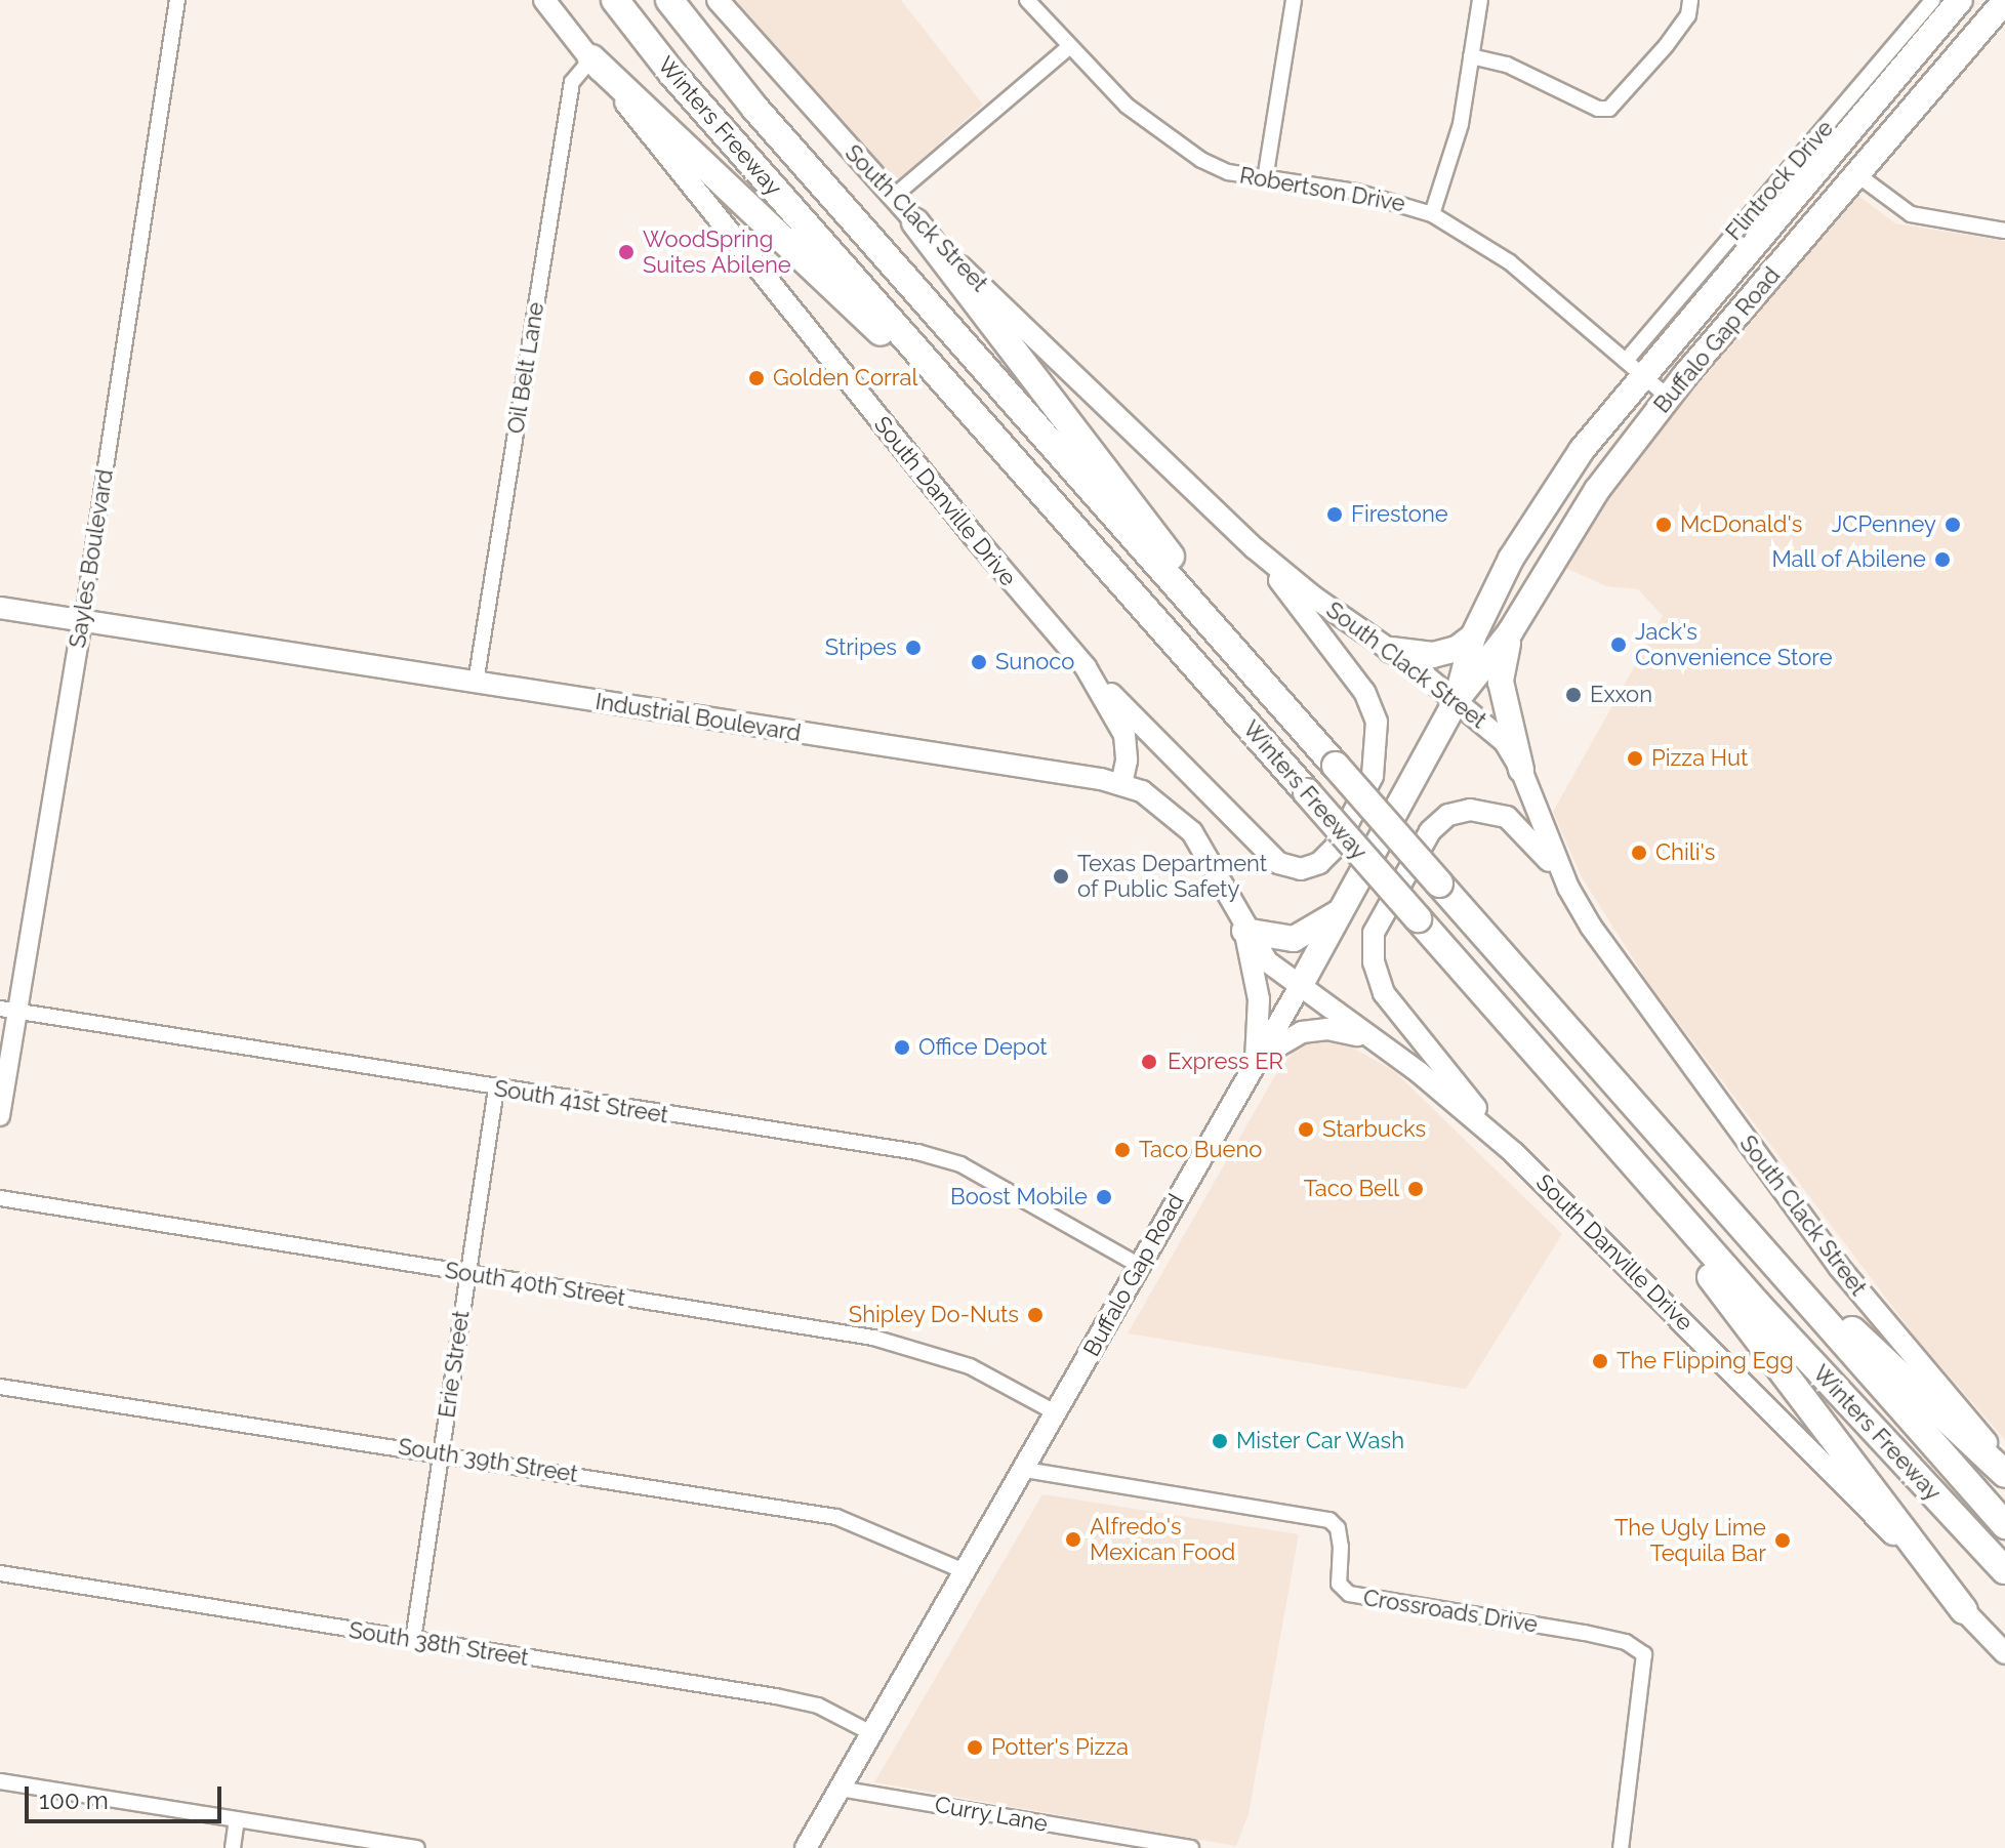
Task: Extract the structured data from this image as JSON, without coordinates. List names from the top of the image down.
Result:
{
  "streets": {
    "highway": ["Winters Freeway"],
    "main road": [
      "South Clack Street",
      "Buffalo Gap Road",
      "South Danville Drive",
      "Industrial Boulevard"
    ],
    "street": [
      "Flintrock Drive",
      "Robertson Drive",
      "Oil Belt Lane",
      "Sayles Boulevard",
      "South 41st Street",
      "South 40th Street",
      "Erie Street",
      "South 39th Street",
      "Crossroads Drive",
      "South 38th Street",
      "Curry Lane"
    ]
  },
  "crossings": [
    ["Flintrock Drive", "Robertson Drive"],
    ["Flintrock Drive", "Buffalo Gap Road"],
    ["Robertson Drive", "Buffalo Gap Road"],
    ["South Clack Street", "Buffalo Gap Road"],
    ["Buffalo Gap Road", "South Danville Drive"],
    ["Buffalo Gap Road", "Industrial Boulevard"],
    ["Buffalo Gap Road", "South 41st Street"],
    ["Buffalo Gap Road", "South 40th Street"],
    ["Buffalo Gap Road", "South 39th Street"],
    ["Buffalo Gap Road", "Crossroads Drive"],
    ["Buffalo Gap Road", "South 38th Street"],
    ["Buffalo Gap Road", "Curry Lane"],
    ["Oil Belt Lane", "South Danville Drive"],
    ["Oil Belt Lane", "Industrial Boulevard"],
    ["South Danville Drive", "Industrial Boulevard"],
    ["Sayles Boulevard", "Industrial Boulevard"],
    ["Sayles Boulevard", "South 41st Street"],
    ["South 41st Street", "Erie Street"],
    ["South 40th Street", "Erie Street"],
    ["Erie Street", "South 39th Street"],
    ["Erie Street", "South 38th Street"]
  ],
  "places": [
    "WoodSpring Suites Abilene",
    "Golden Corral",
    "Firestone",
    "McDonald's",
    "JCPenney",
    "Mall of Abilene",
    "Jack's Convenience Store",
    "Stripes",
    "Sunoco",
    "Exxon",
    "Pizza Hut",
    "Chili's",
    "Texas Department of Public Safety",
    "Office Depot",
    "Express ER",
    "Starbucks",
    "Taco Bueno",
    "Taco Bell",
    "Boost Mobile",
    "Shipley Do-Nuts",
    "The Flipping Egg",
    "Mister Car Wash",
    "Alfredo's Mexican Food",
    "The Ugly Lime Tequila Bar",
    "Potter's Pizza"
  ],
  "scale_bar": "100 m"
}
